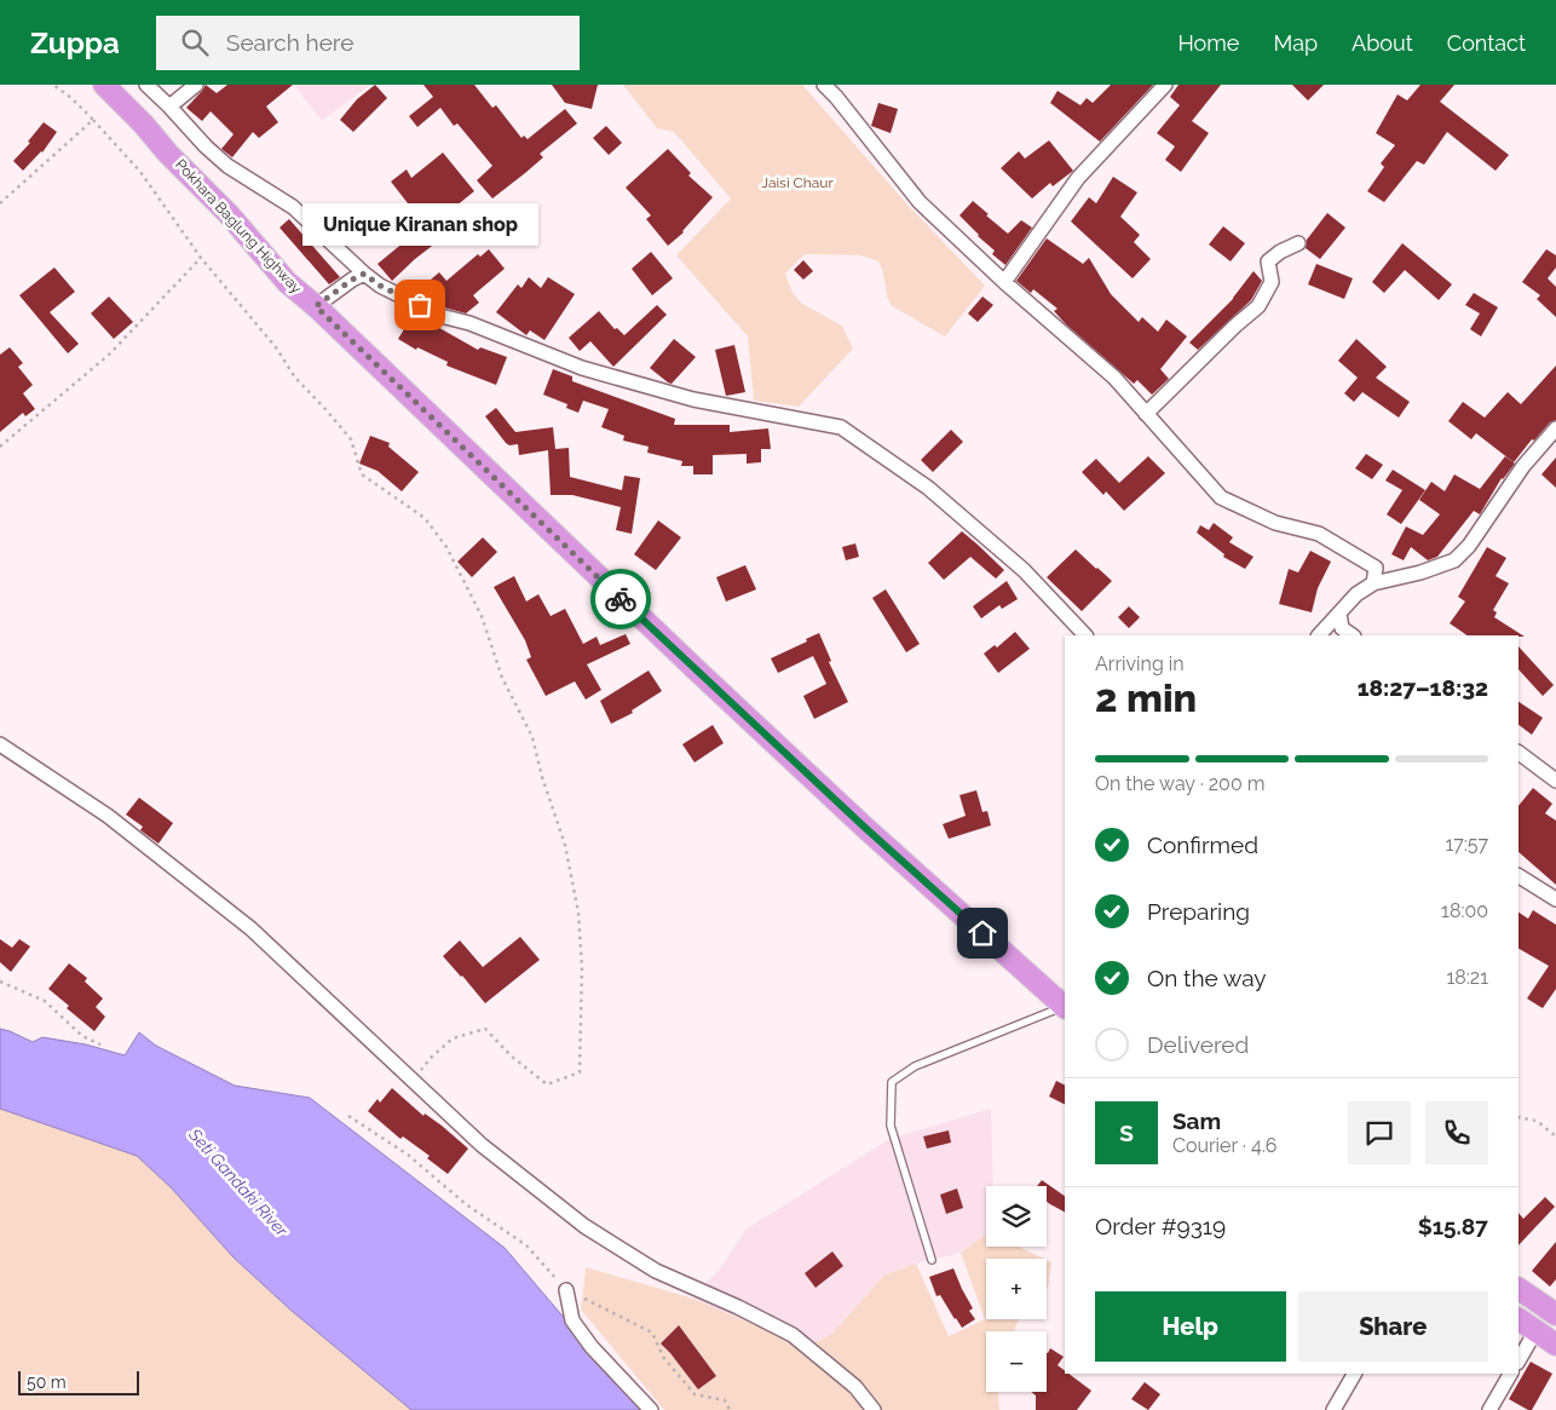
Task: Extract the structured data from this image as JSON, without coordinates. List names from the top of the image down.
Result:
{
  "streets": {
    "highway": ["Pokhara Baglung Highway"]
  },
  "water": ["Seti Gandaki River"],
  "parks": ["Jaisi Chaur"],
  "places": ["Unique Kiranan shop"],
  "scale_bar": "50 m",
  "page": {
    "header": "Zuppa",
    "search": "Search here",
    "nav": [
      "Home",
      "Map",
      "About",
      "Contact"
    ],
    "bubble": "Unique Kiranan shop",
    "heading": ["2 min", "Arriving in", "18:27–18:32"],
    "panel": [
      "Sam",
      "Courier · 4.6",
      "Order #9319",
      "$15.87"
    ],
    "bar": "On the way · 200 m",
    "list": [
      ["Confirmed", "17:57"],
      ["Preparing", "18:00"],
      ["On the way", "18:21"],
      "Delivered"
    ],
    "round": "S",
    "map_buttons": ["+", "−"],
    "buttons": ["Help", "Share"],
    "scale": "50 m"
  }
}
